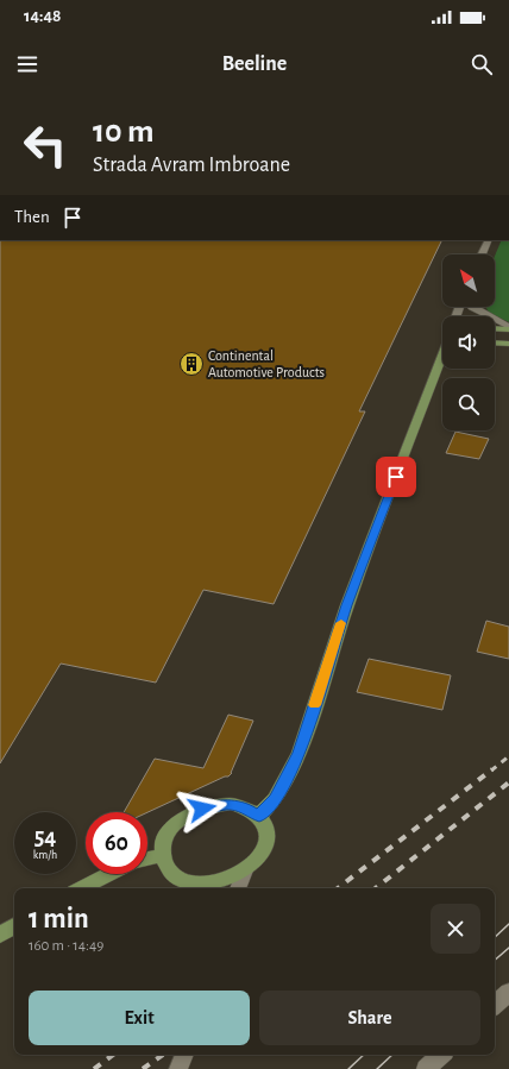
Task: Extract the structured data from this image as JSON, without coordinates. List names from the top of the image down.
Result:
{
  "places": {
    "building": ["Continental Automotive Products"]
  },
  "north": "top left",
  "page": {
    "status": "14:48",
    "header": "Beeline",
    "turn": ["10 m", "Strada Avram Imbroane"],
    "then": "Then",
    "speed": "54 km/h",
    "limit": "60",
    "heading": ["1 min", "160 m · 14:49"],
    "buttons": ["Exit", "Share"]
  }
}
